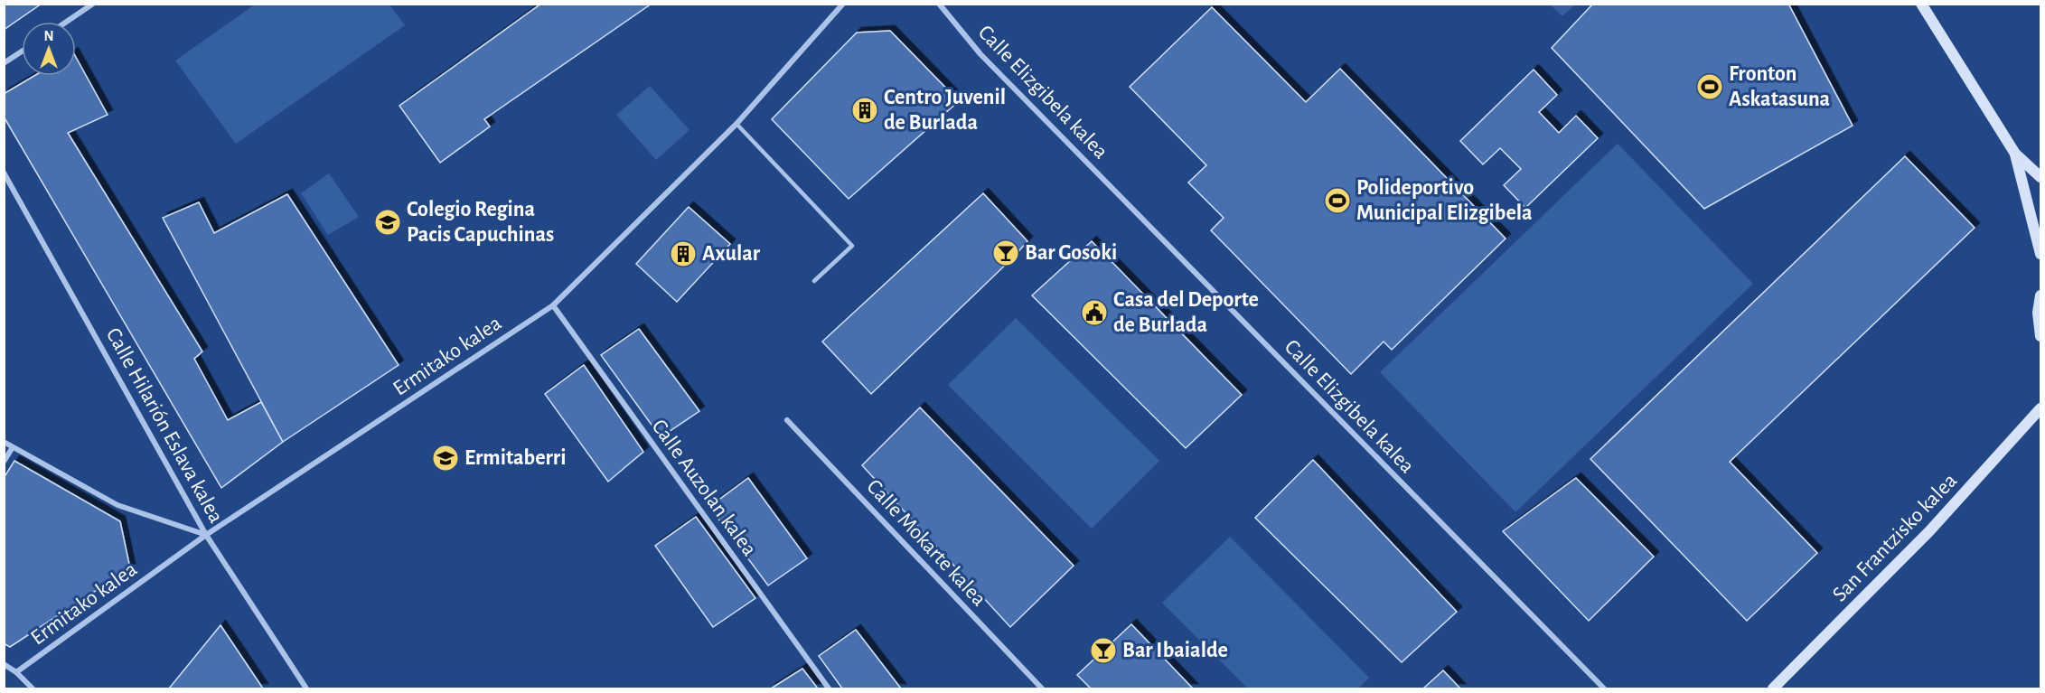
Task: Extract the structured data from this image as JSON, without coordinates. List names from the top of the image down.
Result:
{
  "streets": {
    "street": [
      "Calle Elizgibela kalea",
      "Ermitako kalea",
      "Calle Hilarión Eslava kalea",
      "Calle Auzolan kalea",
      "San Frantzisko kalea",
      "Calle Mokarte kalea"
    ]
  },
  "crossings": [
    ["Ermitako kalea", "Calle Hilarión Eslava kalea"],
    ["Ermitako kalea", "Calle Auzolan kalea"]
  ],
  "places": {
    "sports": ["Fronton Askatasuna", "Polideportivo Municipal Elizgibela"],
    "building": ["Centro Juvenil de Burlada", "Axular"],
    "school or university": ["Colegio Regina Pacis Capuchinas", "Ermitaberri"],
    "bar": ["Bar Gosoki", "Bar Ibaialde"],
    "public building": ["Casa del Deporte de Burlada"]
  },
  "north": "top"
}
